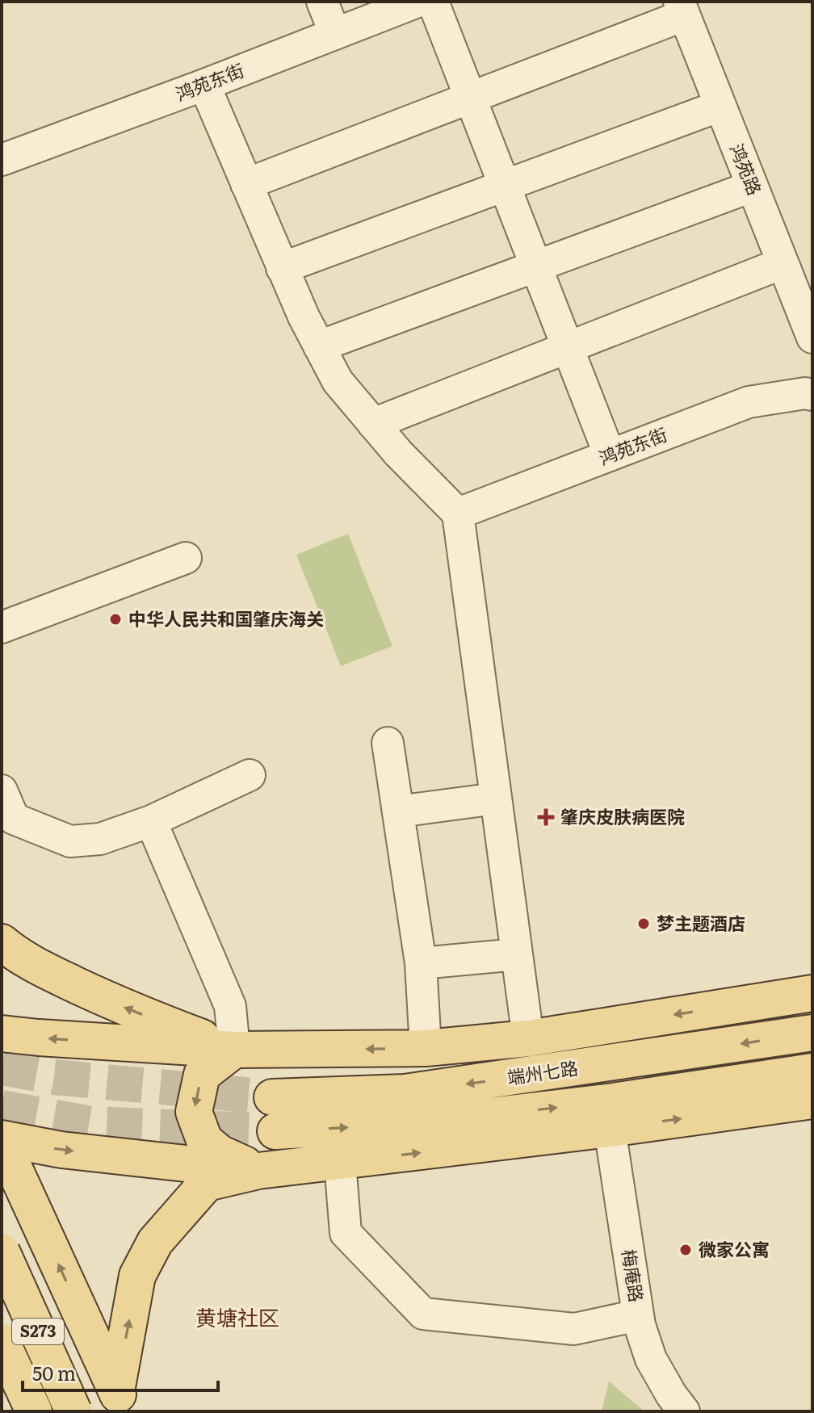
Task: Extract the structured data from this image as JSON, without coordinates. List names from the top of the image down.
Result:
{
  "streets": {
    "main road": ["端州七路", "S273"],
    "street": ["鸿苑东街", "鸿苑路", "梅庵路"]
  },
  "districts": ["黄塘社区"],
  "places": {
    "other": ["中华人民共和国肇庆海关", "梦主题酒店", "微家公寓"],
    "health": ["肇庆皮肤病医院"]
  },
  "scale_bar": "50 m"
}
